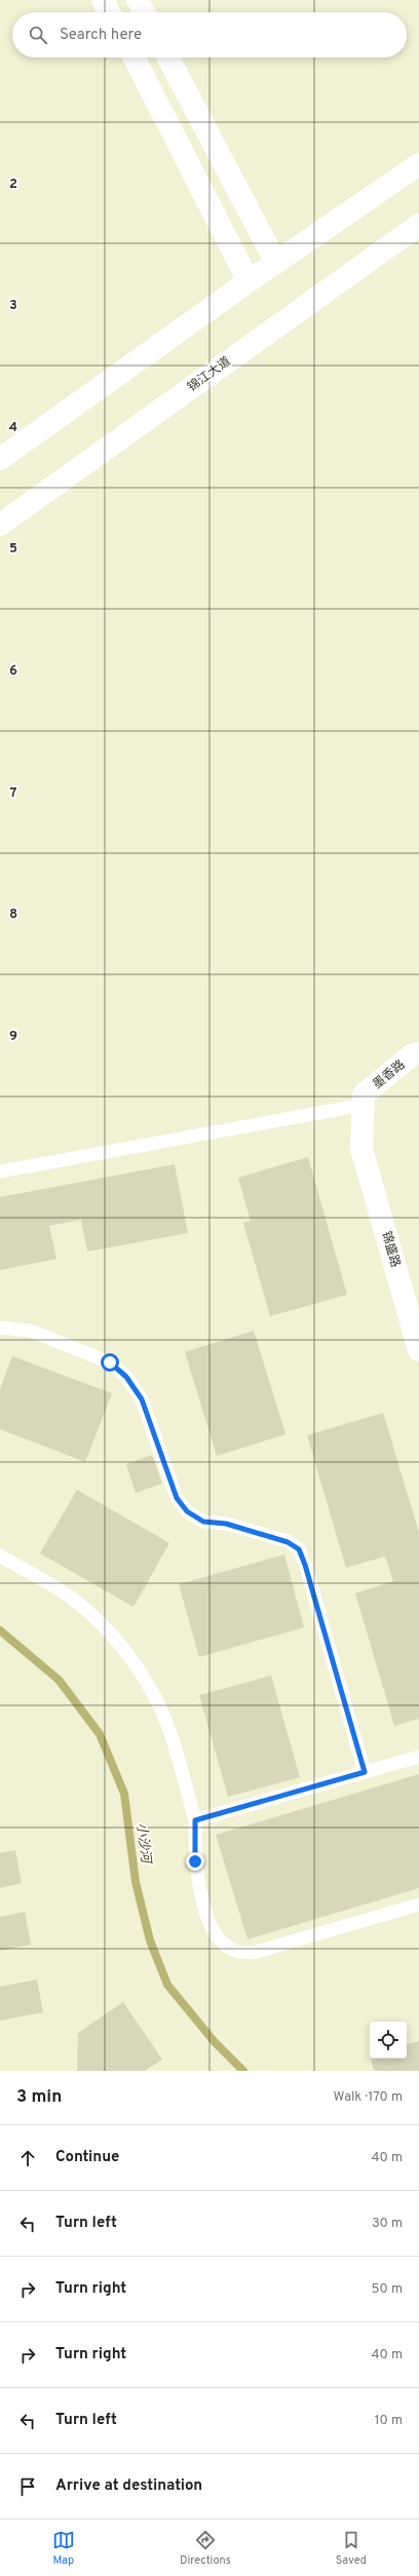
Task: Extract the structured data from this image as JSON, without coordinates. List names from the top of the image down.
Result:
{
  "streets": {
    "main road": ["锦江大道", "墨香路", "锦盛路"]
  },
  "crossings": [
    ["墨香路", "锦盛路"]
  ],
  "water": ["小沙河"],
  "page": {
    "search": "Search here",
    "heading": ["3 min", "Walk · 170 m"],
    "list": [
      ["Continue", "40 m"],
      ["Turn left", "30 m"],
      ["Turn right", "50 m"],
      ["Turn right", "40 m"],
      ["Turn left", "10 m"],
      "Arrive at destination"
    ],
    "nav": ["Map", "Directions", "Saved"]
  },
  "grid": {
    "rows": [
      "2",
      "3",
      "4",
      "5",
      "6",
      "7",
      "8",
      "9"
    ]
  }
}
